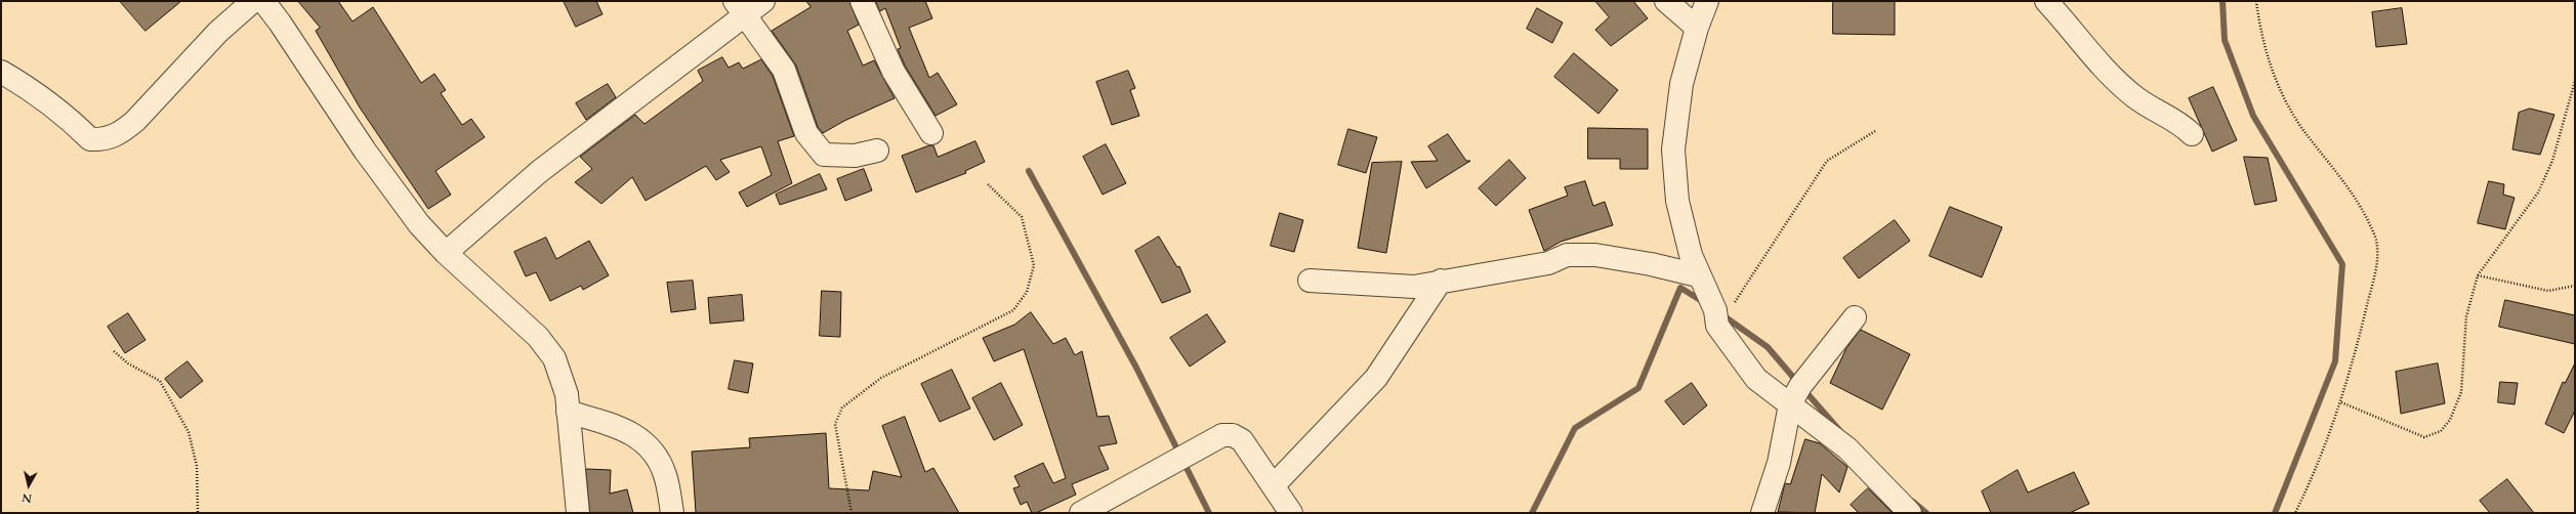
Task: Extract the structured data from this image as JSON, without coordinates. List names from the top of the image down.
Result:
{
  "north": "bottom"
}
